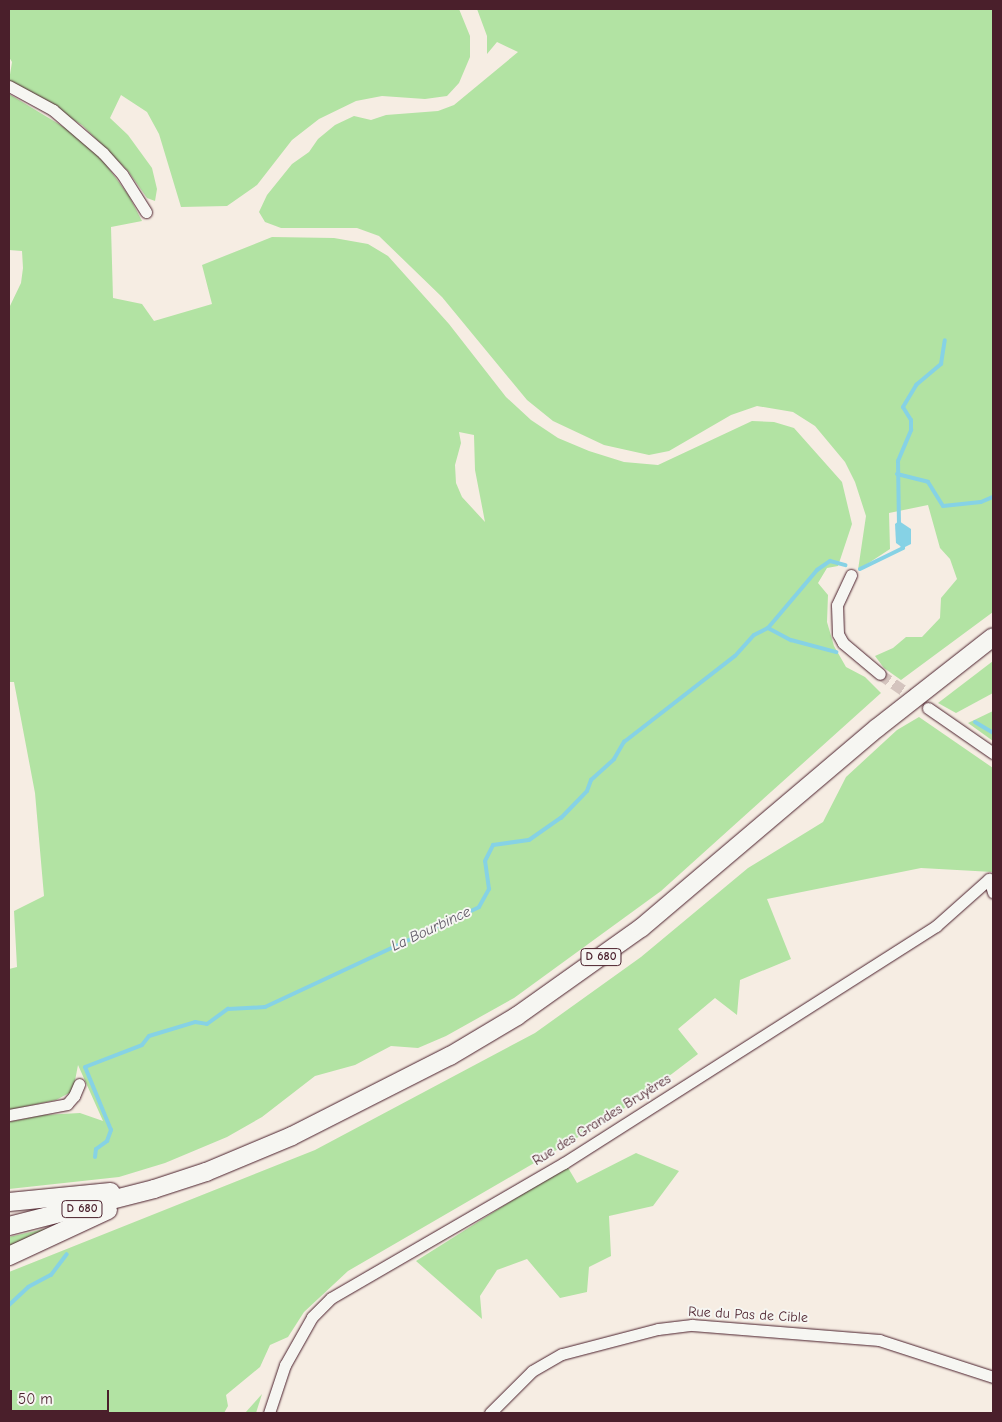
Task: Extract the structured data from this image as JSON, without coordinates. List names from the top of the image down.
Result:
{
  "streets": {
    "main road": ["D 680"],
    "street": ["Rue des Grandes Bruyères", "Rue du Pas de Cible"]
  },
  "water": ["La Bourbince"],
  "scale_bar": "50 m"
}
